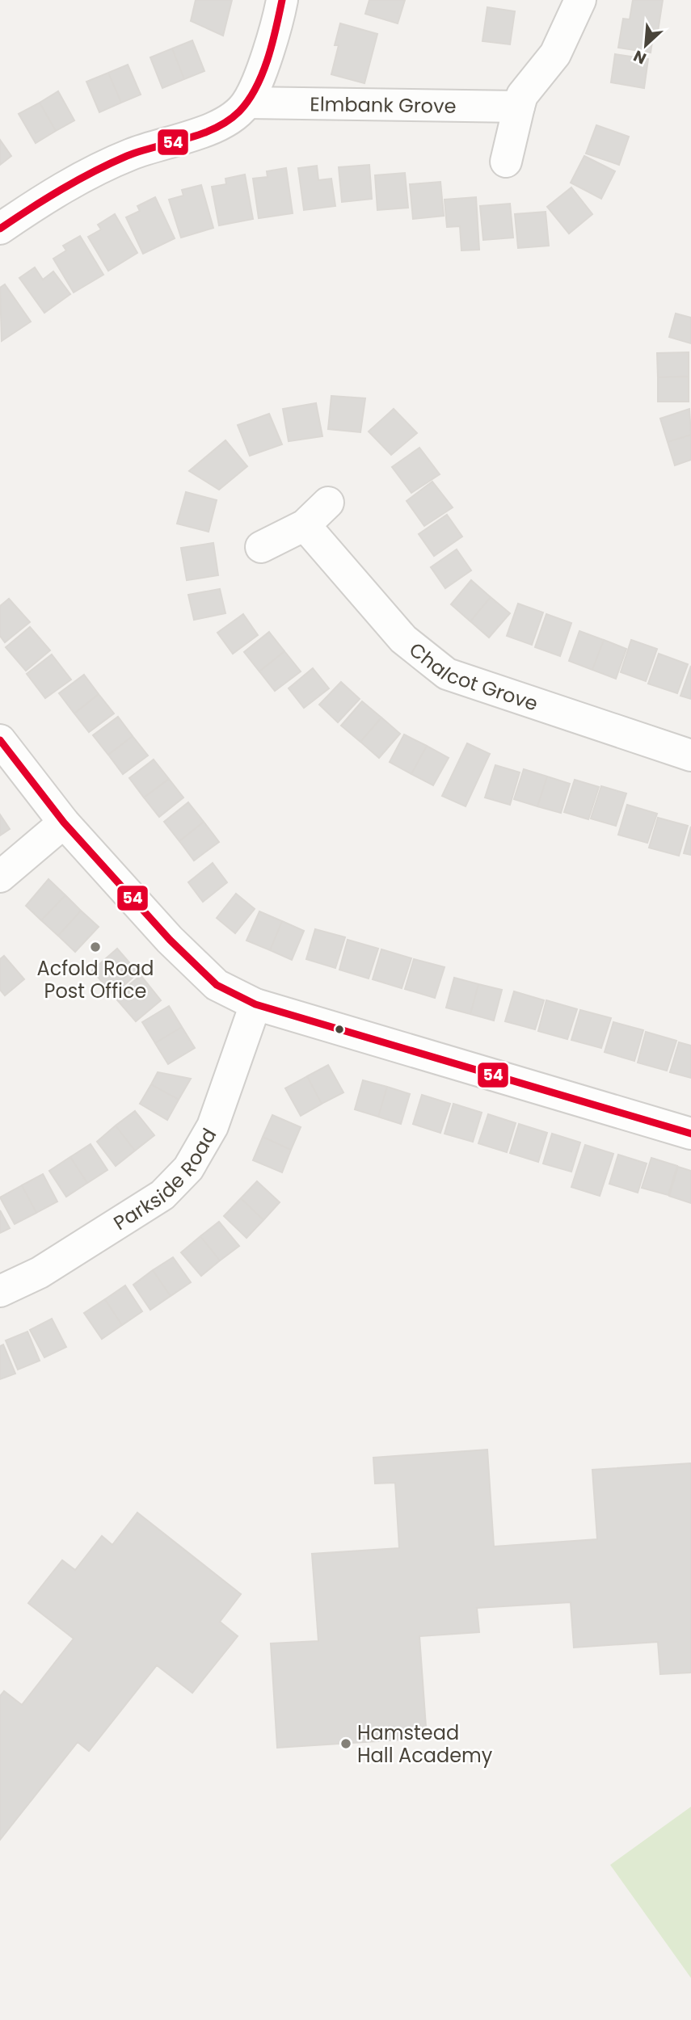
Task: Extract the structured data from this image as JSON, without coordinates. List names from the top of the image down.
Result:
{
  "streets": {
    "street": ["Elmbank Grove", "Chalcot Grove", "Parkside Road"]
  },
  "places": ["Acfold Road Post Office", "Hamstead Hall Academy"],
  "lines": ["transit line 54"],
  "north": "bottom left"
}
